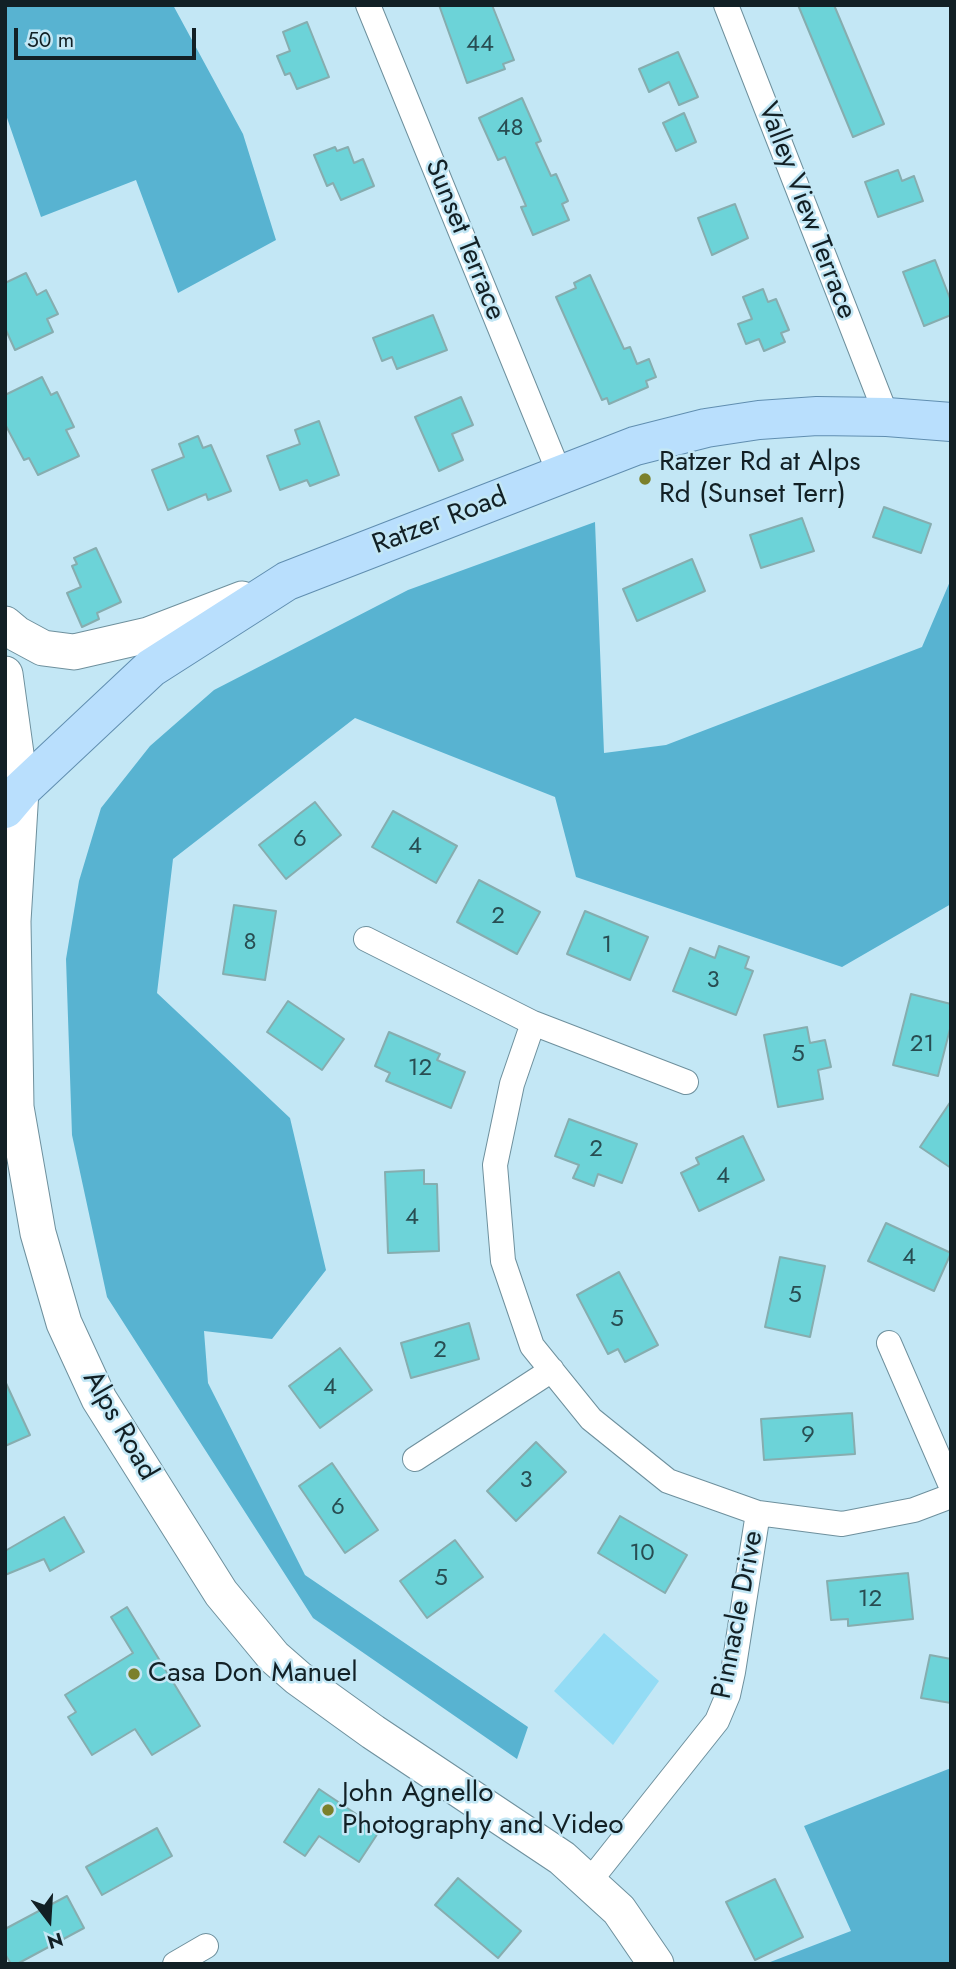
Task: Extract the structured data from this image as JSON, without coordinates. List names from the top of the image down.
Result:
{
  "streets": {
    "main road": ["Ratzer Road", "Alps Road"],
    "street": ["Valley View Terrace", "Sunset Terrace", "Pinnacle Drive"]
  },
  "crossings": [
    ["Valley View Terrace", "Ratzer Road"],
    ["Sunset Terrace", "Ratzer Road"],
    ["Ratzer Road", "Alps Road"],
    ["Alps Road", "Pinnacle Drive"]
  ],
  "places": ["Ratzer Rd at Alps Rd (Sunset Terr)", "Casa Don Manuel", "John Agnello Photography and Video"],
  "house_numbers": [
    "44",
    "48",
    "6",
    "4",
    "2",
    "8",
    "1",
    "3",
    "21",
    "5",
    "12",
    "2",
    "4",
    "4",
    "4",
    "5",
    "5",
    "2",
    "4",
    "9",
    "3",
    "6",
    "10",
    "5",
    "12"
  ],
  "scale_bar": "50 m",
  "north": "bottom"
}
